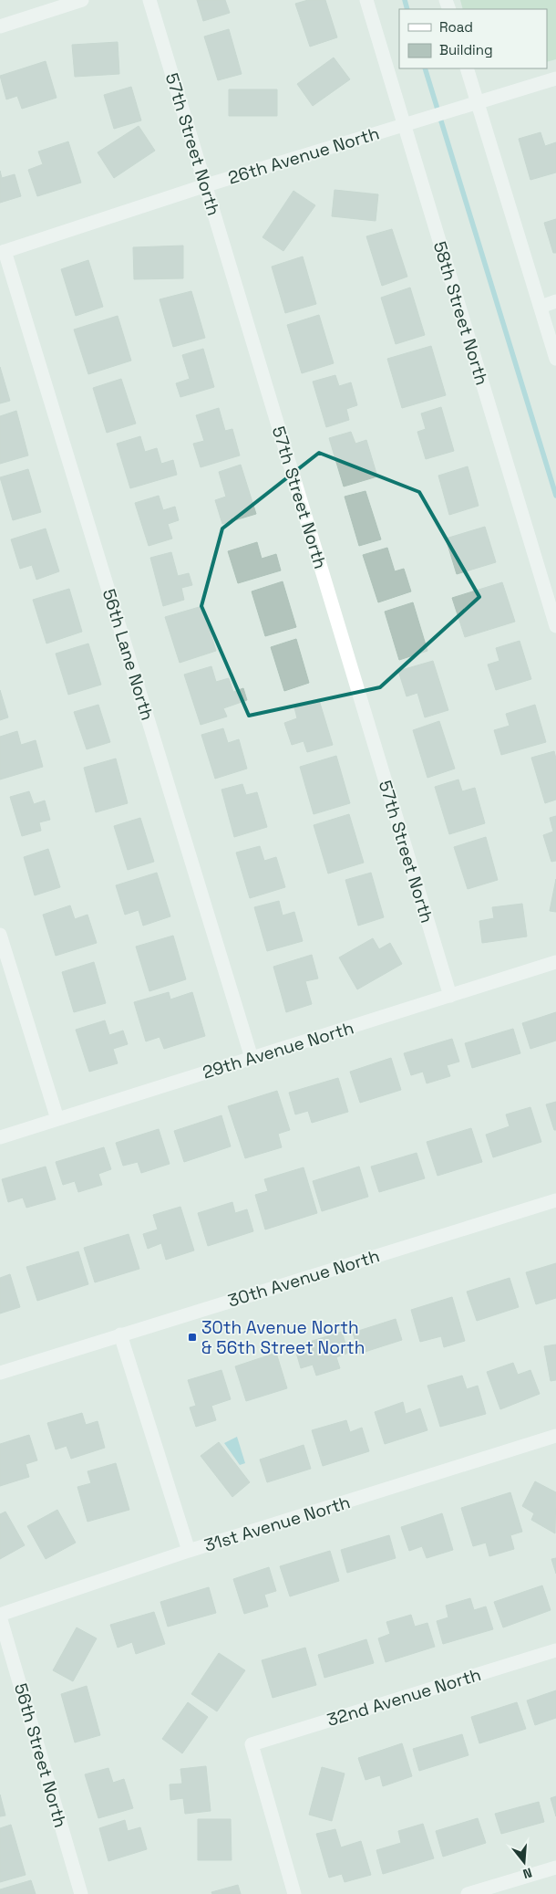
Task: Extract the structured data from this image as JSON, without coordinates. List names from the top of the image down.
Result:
{
  "streets": {
    "street": [
      "57th Street North",
      "26th Avenue North",
      "58th Street North",
      "56th Lane North",
      "29th Avenue North",
      "30th Avenue North",
      "31st Avenue North",
      "32nd Avenue North",
      "56th Street North"
    ]
  },
  "crossings": [
    ["57th Street North", "26th Avenue North"],
    ["57th Street North", "29th Avenue North"],
    ["26th Avenue North", "58th Street North"],
    ["26th Avenue North", "56th Lane North"],
    ["56th Lane North", "29th Avenue North"],
    ["31st Avenue North", "56th Street North"]
  ],
  "places": {
    "transit": ["30th Avenue North & 56th Street North"]
  },
  "legend": ["Road", "Building"],
  "north": "bottom"
}
